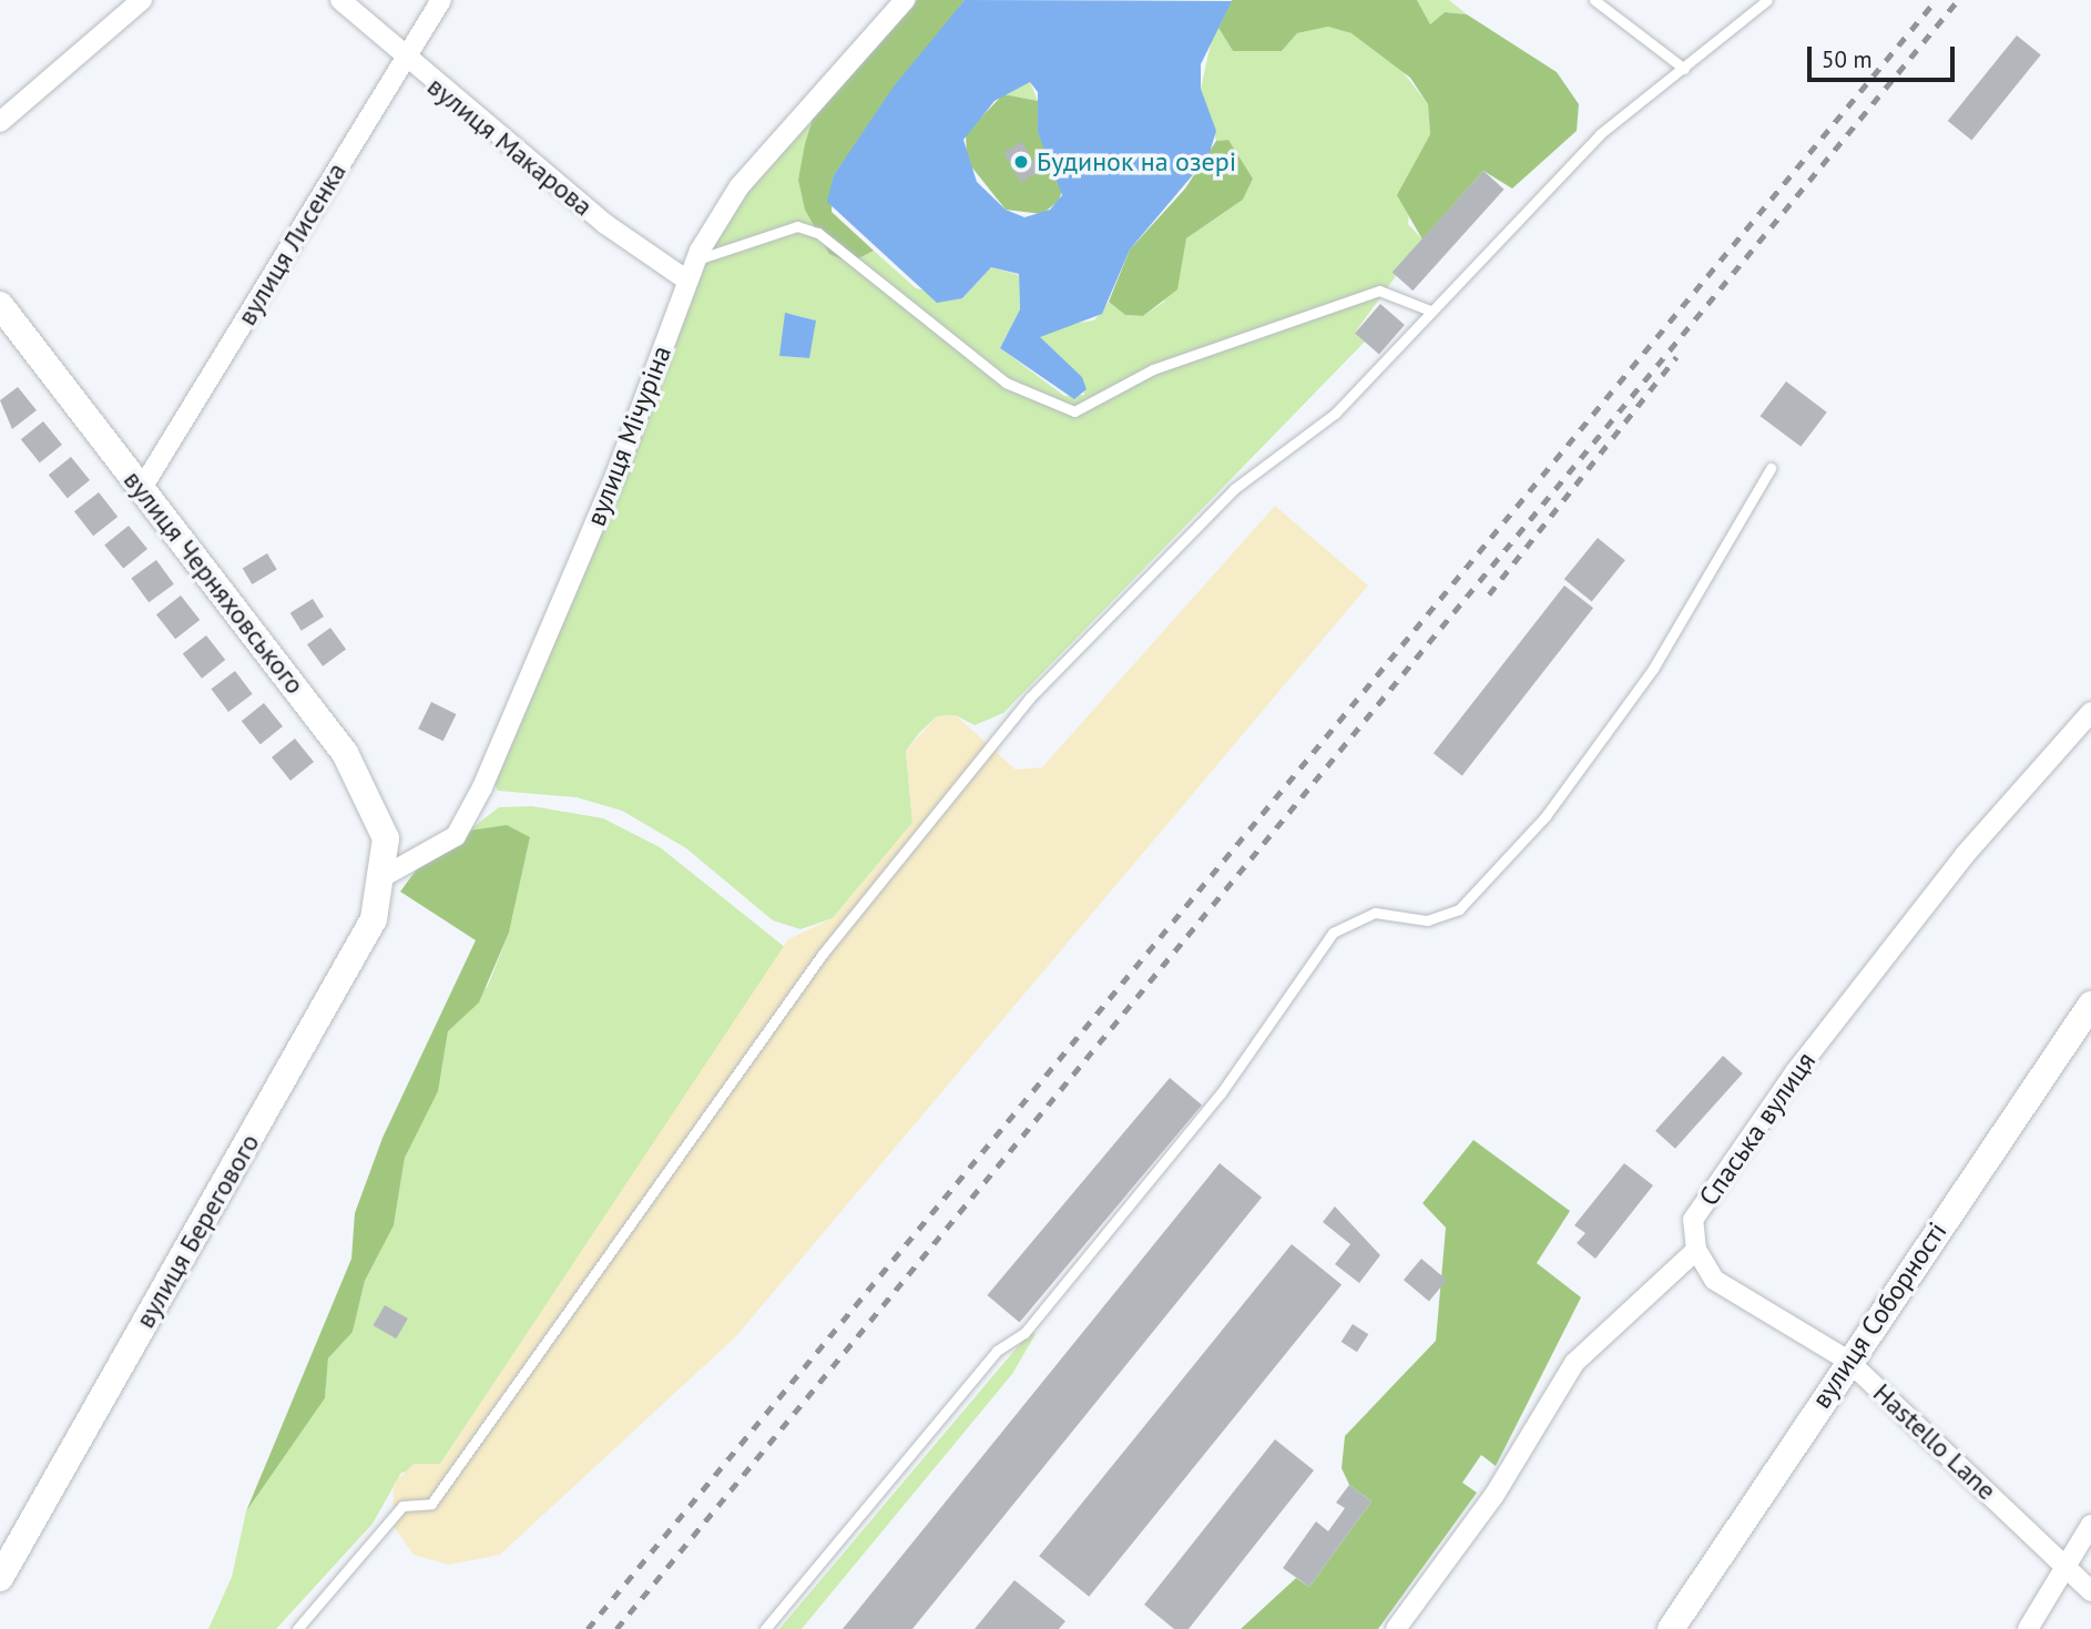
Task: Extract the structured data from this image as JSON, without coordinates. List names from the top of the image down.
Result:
{
  "streets": {
    "street": [
      "вулиця Макарова",
      "вулиця Лисенка",
      "вулиця Мічуріна",
      "вулиця Черняховського",
      "Спаська вулиця",
      "вулиця Берегового",
      "вулиця Соборності",
      "Hastello Lane"
    ]
  },
  "crossings": [
    ["вулиця Макарова", "вулиця Лисенка"],
    ["вулиця Макарова", "вулиця Мічуріна"],
    ["вулиця Лисенка", "вулиця Черняховського"],
    ["вулиця Мічуріна", "вулиця Черняховського"],
    ["вулиця Мічуріна", "вулиця Берегового"],
    ["вулиця Черняховського", "вулиця Берегового"],
    ["Спаська вулиця", "Hastello Lane"],
    ["вулиця Соборності", "Hastello Lane"]
  ],
  "places": ["Будинок на озері"],
  "scale_bar": "50 m"
}
